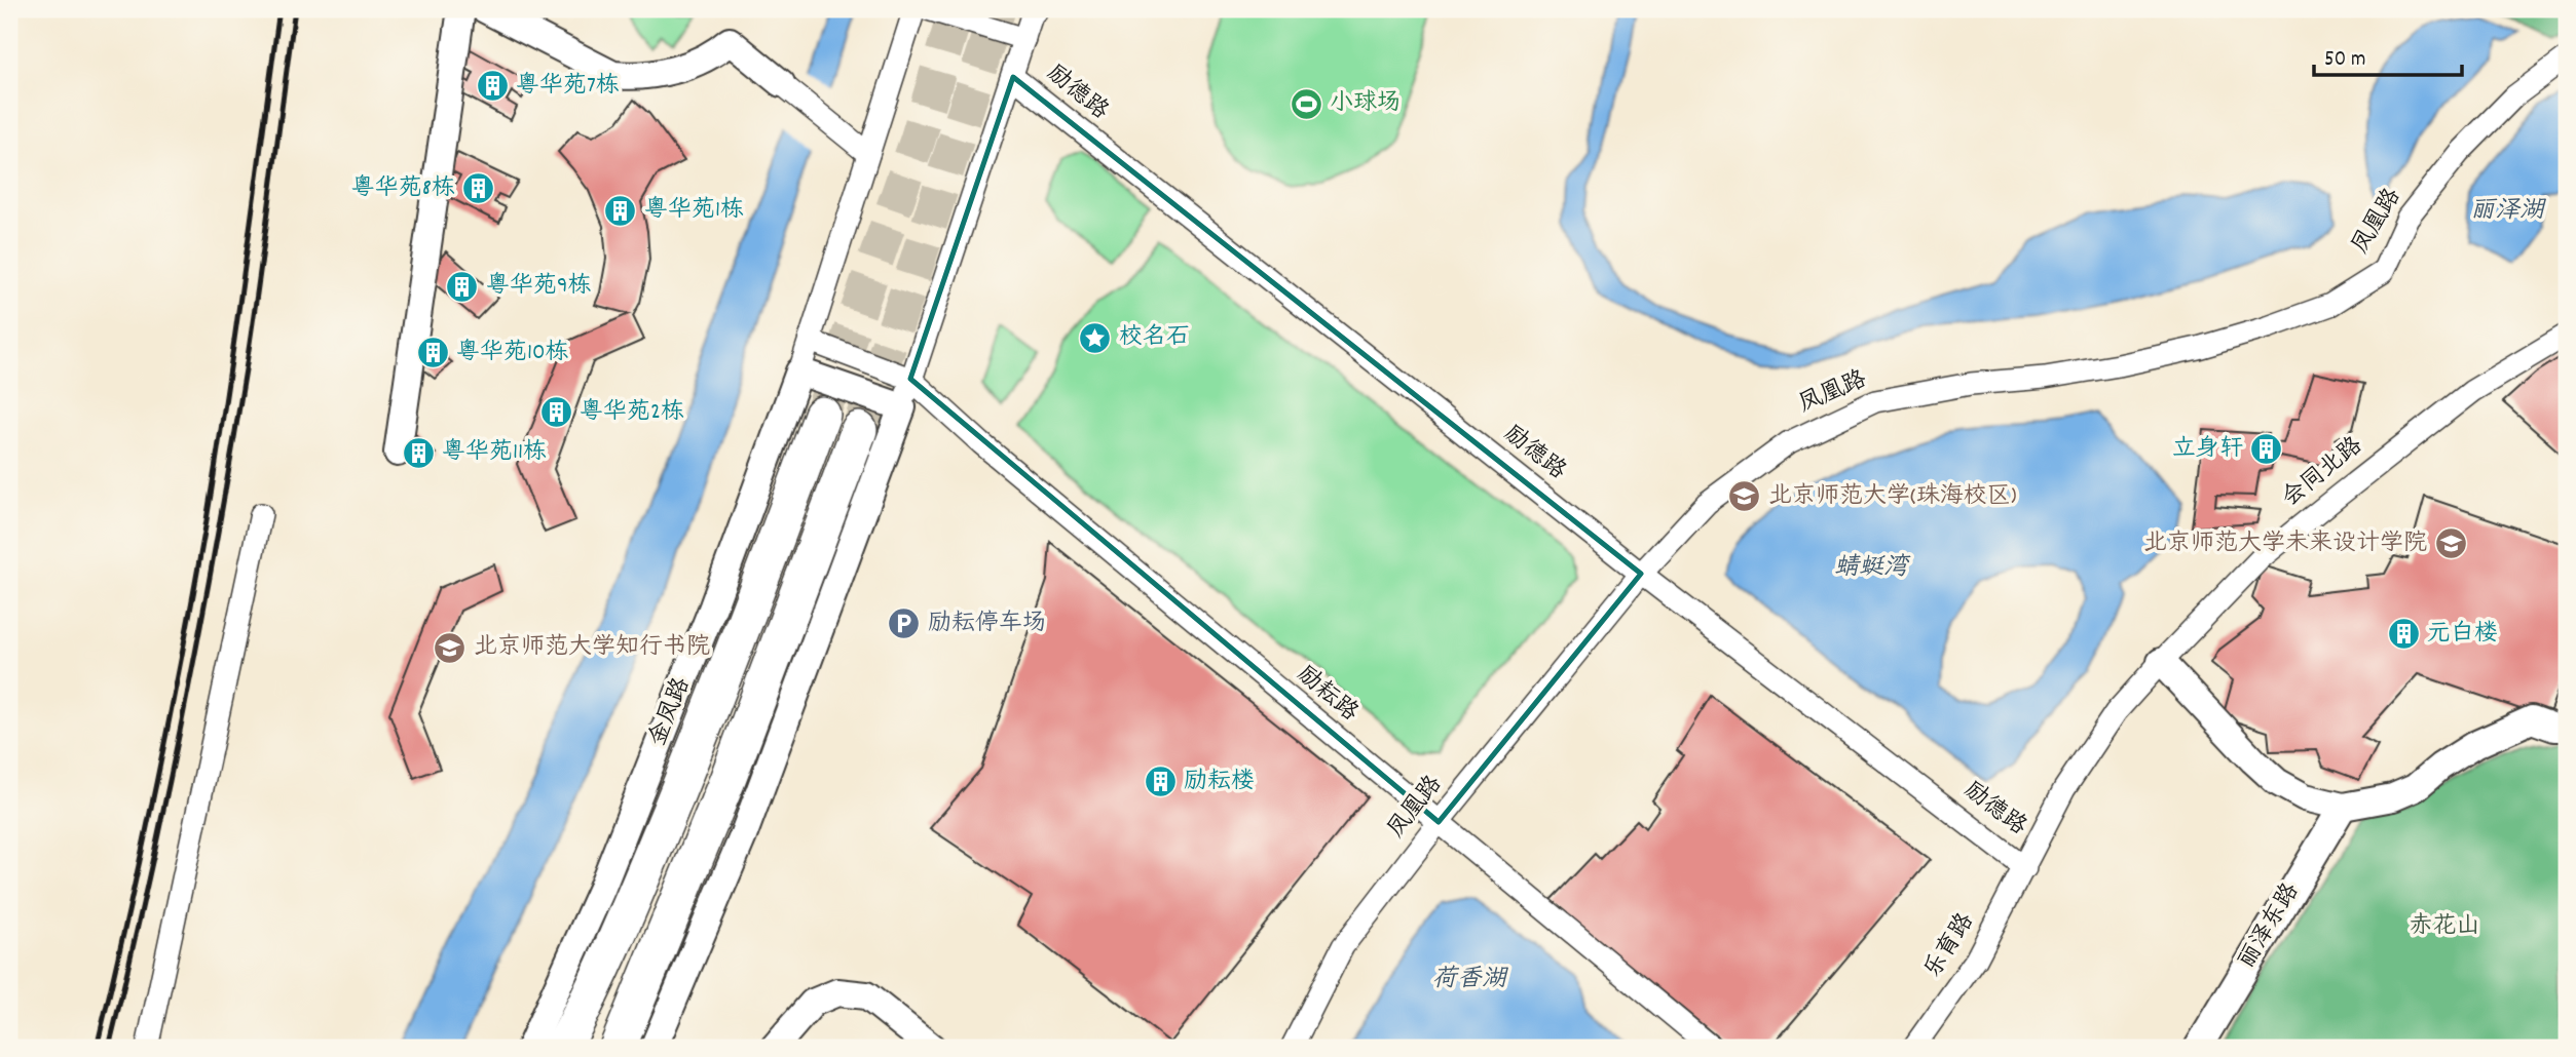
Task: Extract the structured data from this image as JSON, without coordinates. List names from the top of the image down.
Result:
{
  "streets": {
    "highway": ["金凤路"],
    "street": [
      "励德路",
      "凤凰路",
      "会同北路",
      "励耘路",
      "丽泽东路",
      "乐育路"
    ]
  },
  "crossings": [
    ["励德路", "凤凰路"],
    ["励德路", "会同北路"],
    ["励德路", "乐育路"],
    ["凤凰路", "励耘路"],
    ["会同北路", "乐育路"]
  ],
  "water": ["丽泽湖", "蜻蜓湾", "荷香湖"],
  "parks": ["赤花山"],
  "places": {
    "building": [
      "粤华苑7栋",
      "粤华苑8栋",
      "粤华苑1栋",
      "粤华苑9栋",
      "粤华苑10栋",
      "粤华苑2栋",
      "立身轩",
      "粤华苑11栋",
      "元白楼",
      "励耘楼"
    ],
    "sports": ["小球场"],
    "place": ["校名石"],
    "school or university": ["北京师范大学(珠海校区)", "北京师范大学未来设计学院", "北京师范大学知行书院"],
    "parking": ["励耘停车场"]
  },
  "scale_bar": "50 m"
}
